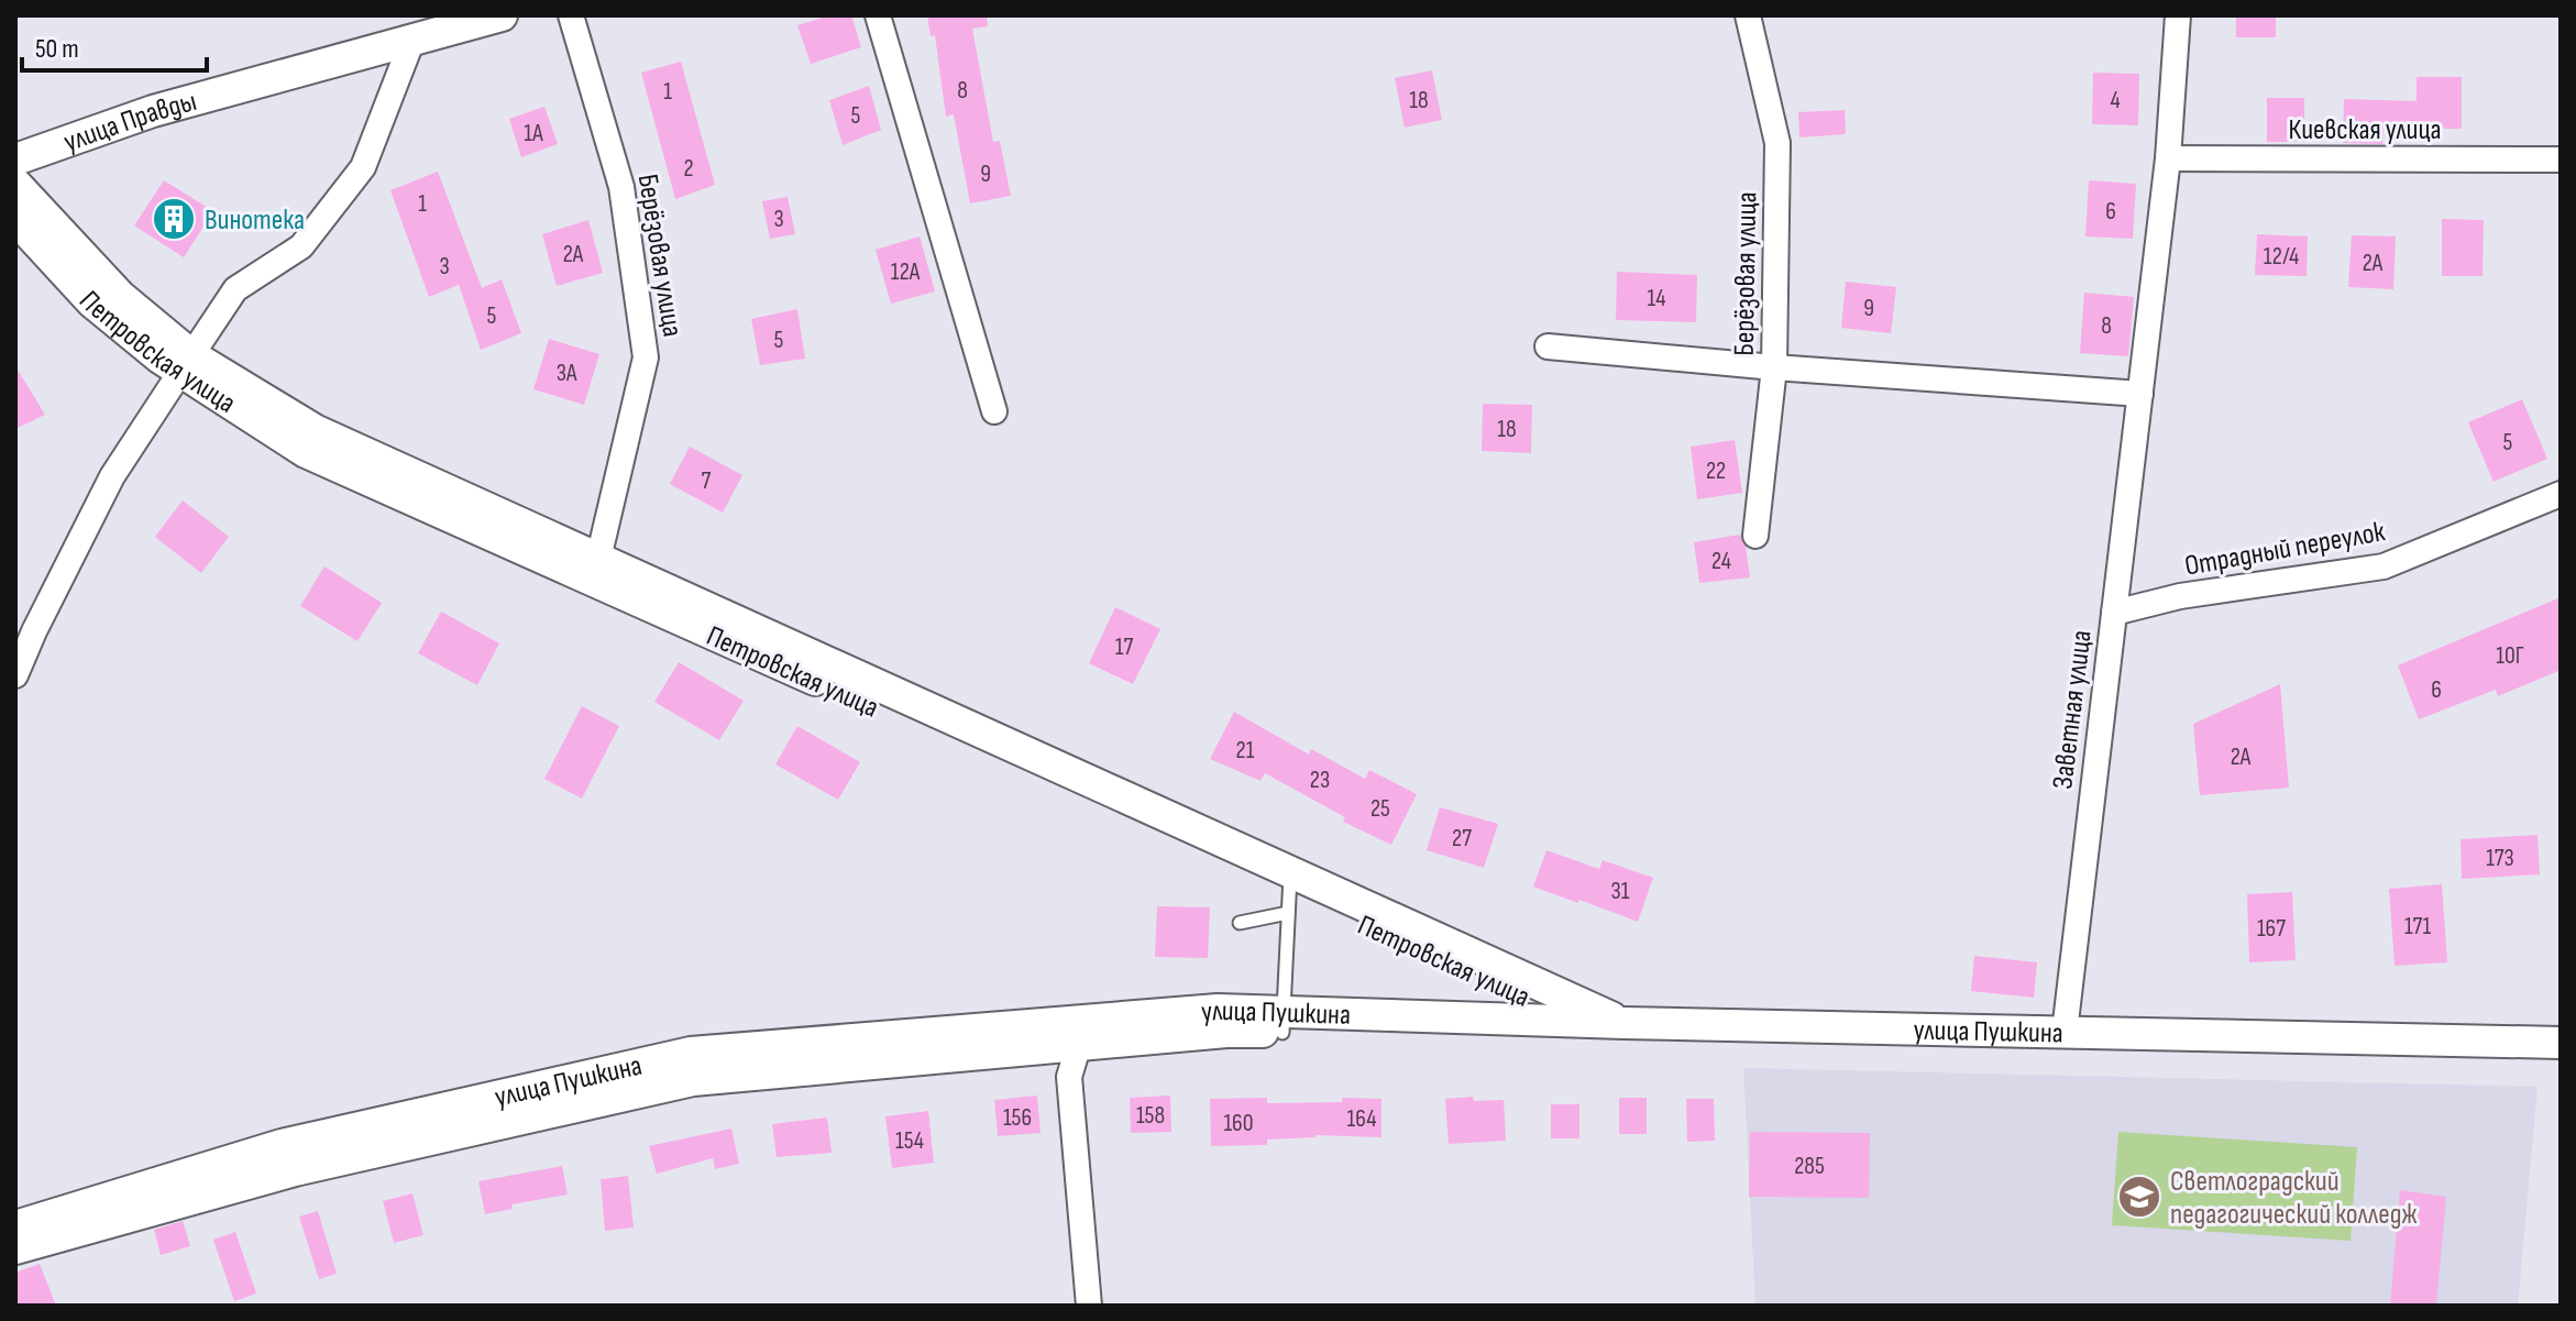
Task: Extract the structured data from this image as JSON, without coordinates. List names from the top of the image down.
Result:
{
  "streets": {
    "street": [
      "улица Правды",
      "Киевская улица",
      "Берёзовая улица",
      "Петровская улица",
      "Отрадный переулок",
      "Заветная улица",
      "улица Пушкина"
    ]
  },
  "crossings": [
    ["Киевская улица", "Заветная улица"],
    ["Петровская улица", "улица Пушкина"],
    ["Отрадный переулок", "Заветная улица"],
    ["Заветная улица", "улица Пушкина"]
  ],
  "places": {
    "building": ["Винотека"],
    "school or university": ["Светлоградский педагогический колледж"]
  },
  "house_numbers": [
    "8",
    "1",
    "18",
    "4",
    "5",
    "1А",
    "2",
    "9",
    "1",
    "6",
    "3",
    "2А",
    "12/4",
    "2А",
    "3",
    "12А",
    "14",
    "9",
    "5",
    "8",
    "5",
    "3А",
    "18",
    "5",
    "22",
    "7",
    "24",
    "17",
    "10Г",
    "6",
    "21",
    "2А",
    "23",
    "25",
    "27",
    "173",
    "31",
    "171",
    "167",
    "158",
    "156",
    "164",
    "160",
    "154",
    "285"
  ],
  "scale_bar": "50 m"
}
